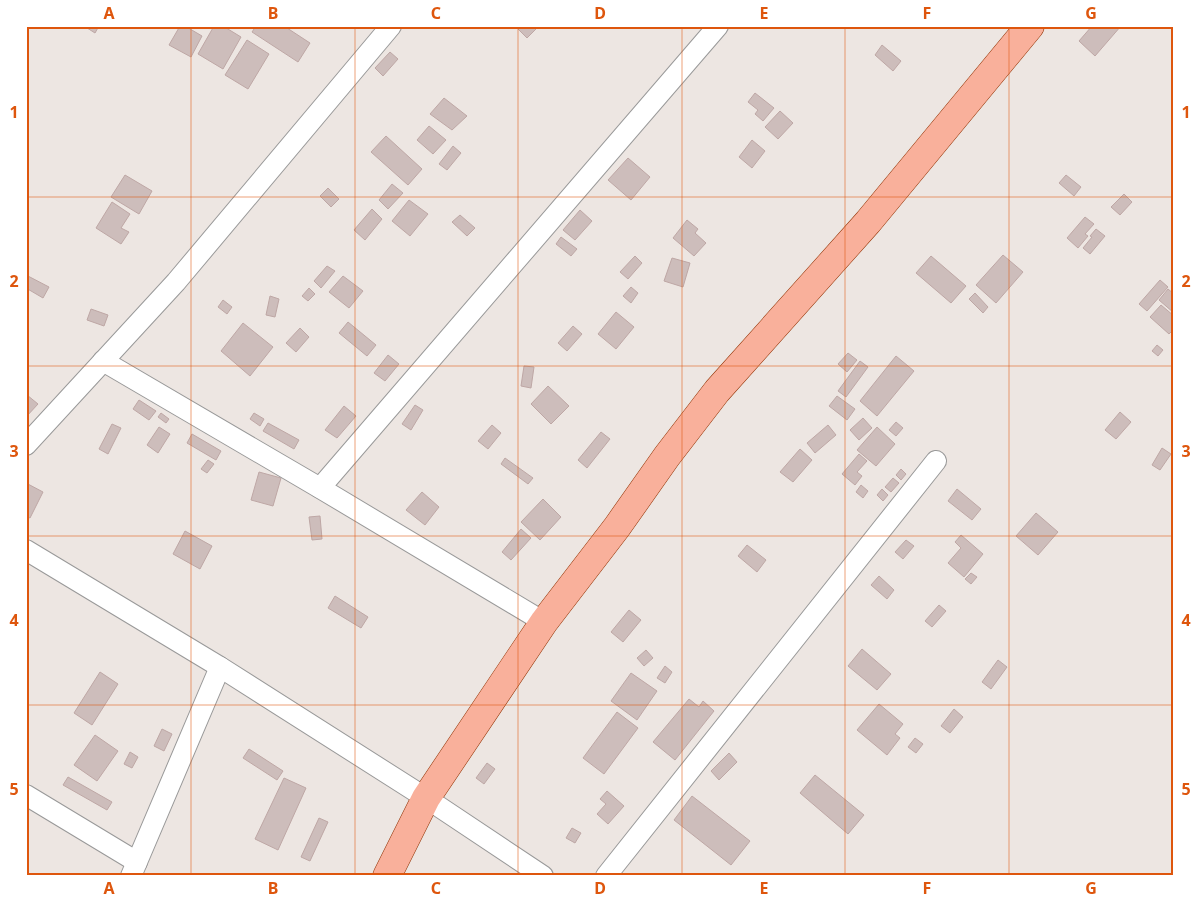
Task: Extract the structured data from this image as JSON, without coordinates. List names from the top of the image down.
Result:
{
  "grid": {
    "columns": [
      "A",
      "B",
      "C",
      "D",
      "E",
      "F",
      "G"
    ],
    "rows": [
      "1",
      "2",
      "3",
      "4",
      "5"
    ]
  }
}
